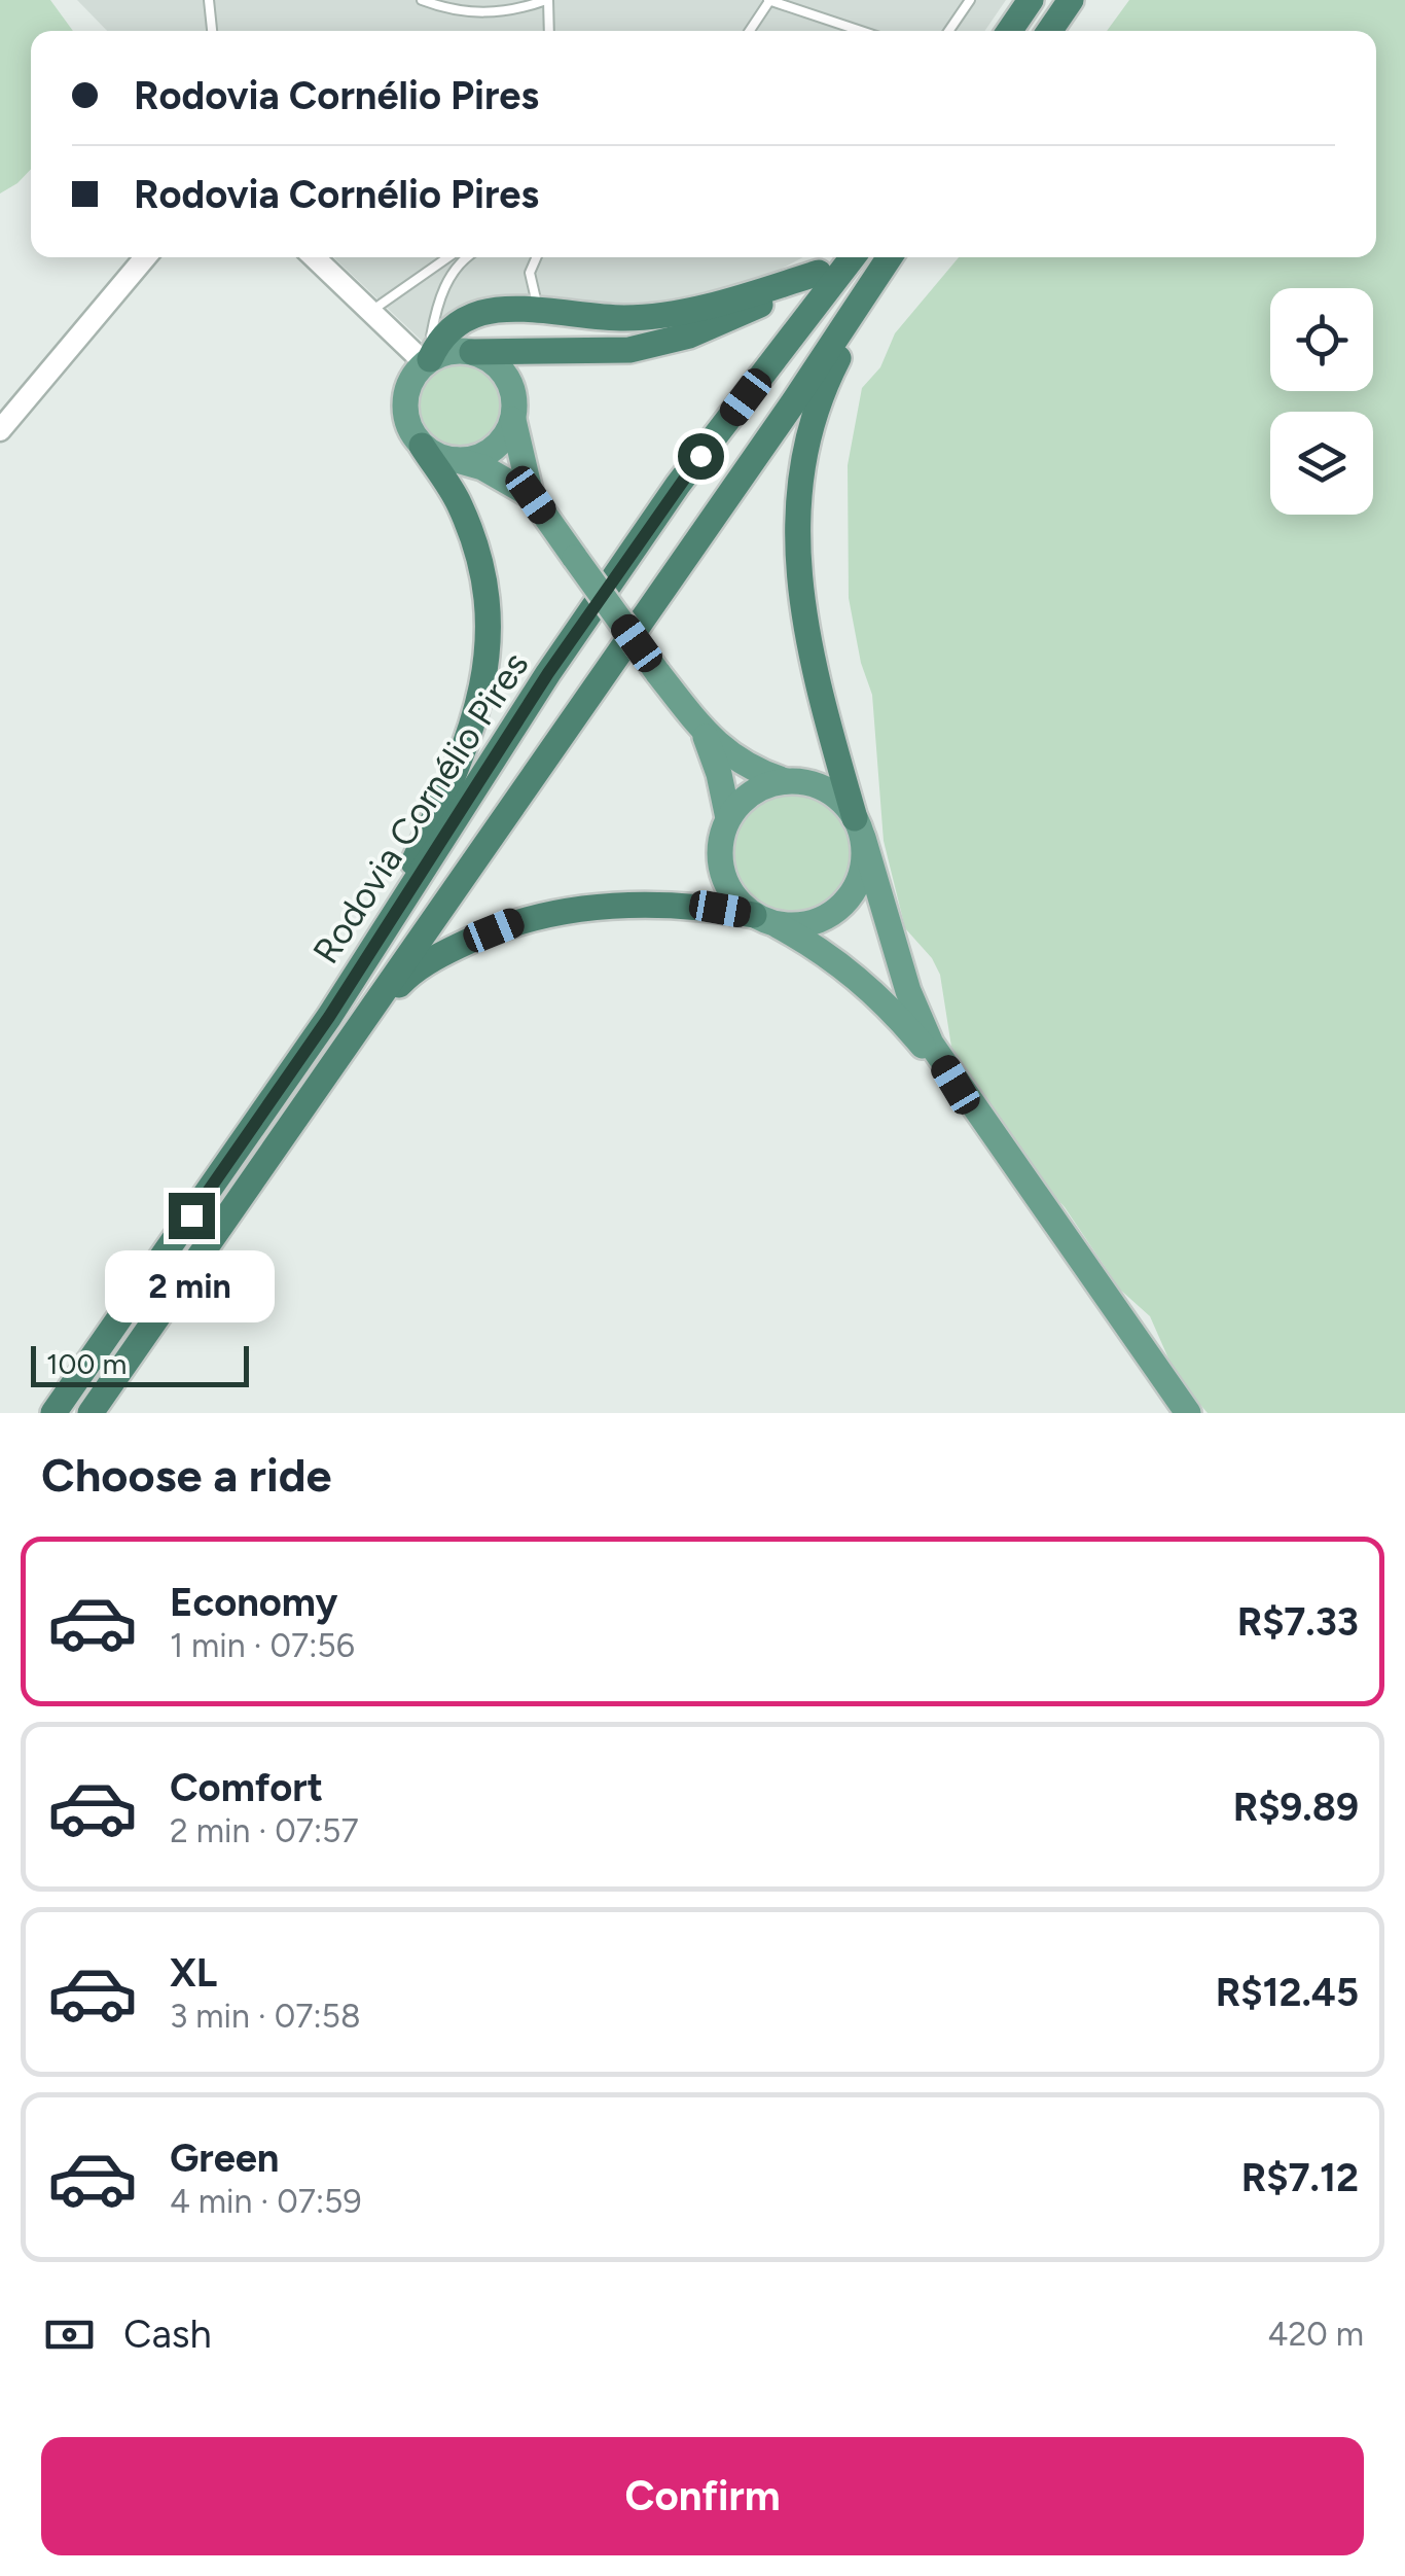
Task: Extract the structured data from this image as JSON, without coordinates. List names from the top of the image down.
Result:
{
  "streets": {
    "highway": ["Rodovia Cornélio Pires"]
  },
  "scale_bar": "100 m",
  "page": {
    "banner": ["Rodovia Cornélio Pires", "Rodovia Cornélio Pires"],
    "bubble": "2 min",
    "scale": "100 m",
    "heading": "Choose a ride",
    "list": [
      {
        "name": "Economy",
        "note": "1 min · 07:56",
        "value": "R$7.33"
      },
      {
        "name": "Comfort",
        "note": "2 min · 07:57",
        "value": "R$9.89"
      },
      {
        "name": "XL",
        "note": "3 min · 07:58",
        "value": "R$12.45"
      },
      {
        "name": "Green",
        "note": "4 min · 07:59",
        "value": "R$7.12"
      }
    ],
    "pay": ["Cash", "420 m"],
    "buttons": "Confirm"
  }
}
